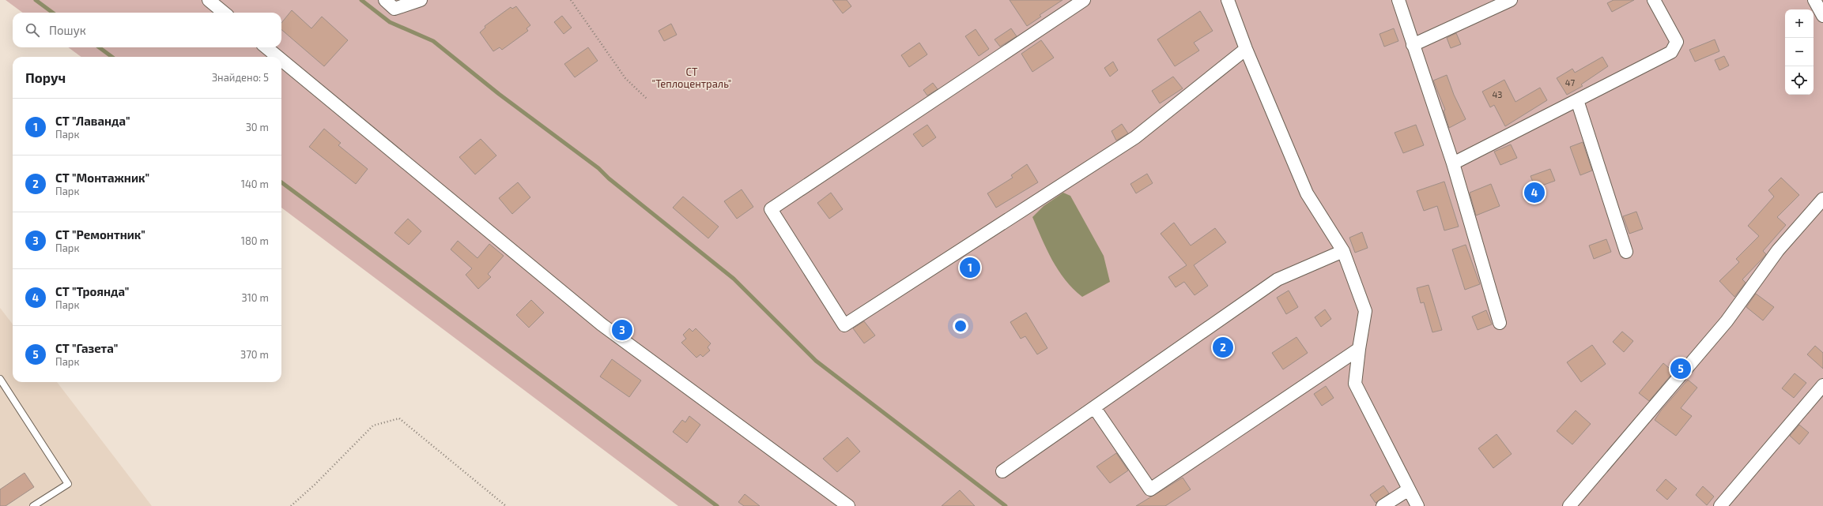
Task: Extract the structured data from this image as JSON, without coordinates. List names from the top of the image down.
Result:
{
  "parks": ["СТ \"Теплоцентраль\""],
  "house_numbers": ["47", "43"],
  "page": {
    "map_buttons": ["+", "−"],
    "search": "Пошук",
    "heading": ["Поруч", "Знайдено: 5"],
    "list": [
      {
        "mark": "1",
        "name": "СТ \"Лаванда\"",
        "note": "Парк",
        "value": "30 m"
      },
      {
        "mark": "2",
        "name": "СТ \"Монтажник\"",
        "note": "Парк",
        "value": "140 m"
      },
      {
        "mark": "3",
        "name": "СТ \"Ремонтник\"",
        "note": "Парк",
        "value": "180 m"
      },
      {
        "mark": "4",
        "name": "СТ \"Троянда\"",
        "note": "Парк",
        "value": "310 m"
      },
      {
        "mark": "5",
        "name": "СТ \"Газета\"",
        "note": "Парк",
        "value": "370 m"
      }
    ],
    "pins": [
      "4",
      "1",
      "3",
      "2",
      "5"
    ]
  }
}
